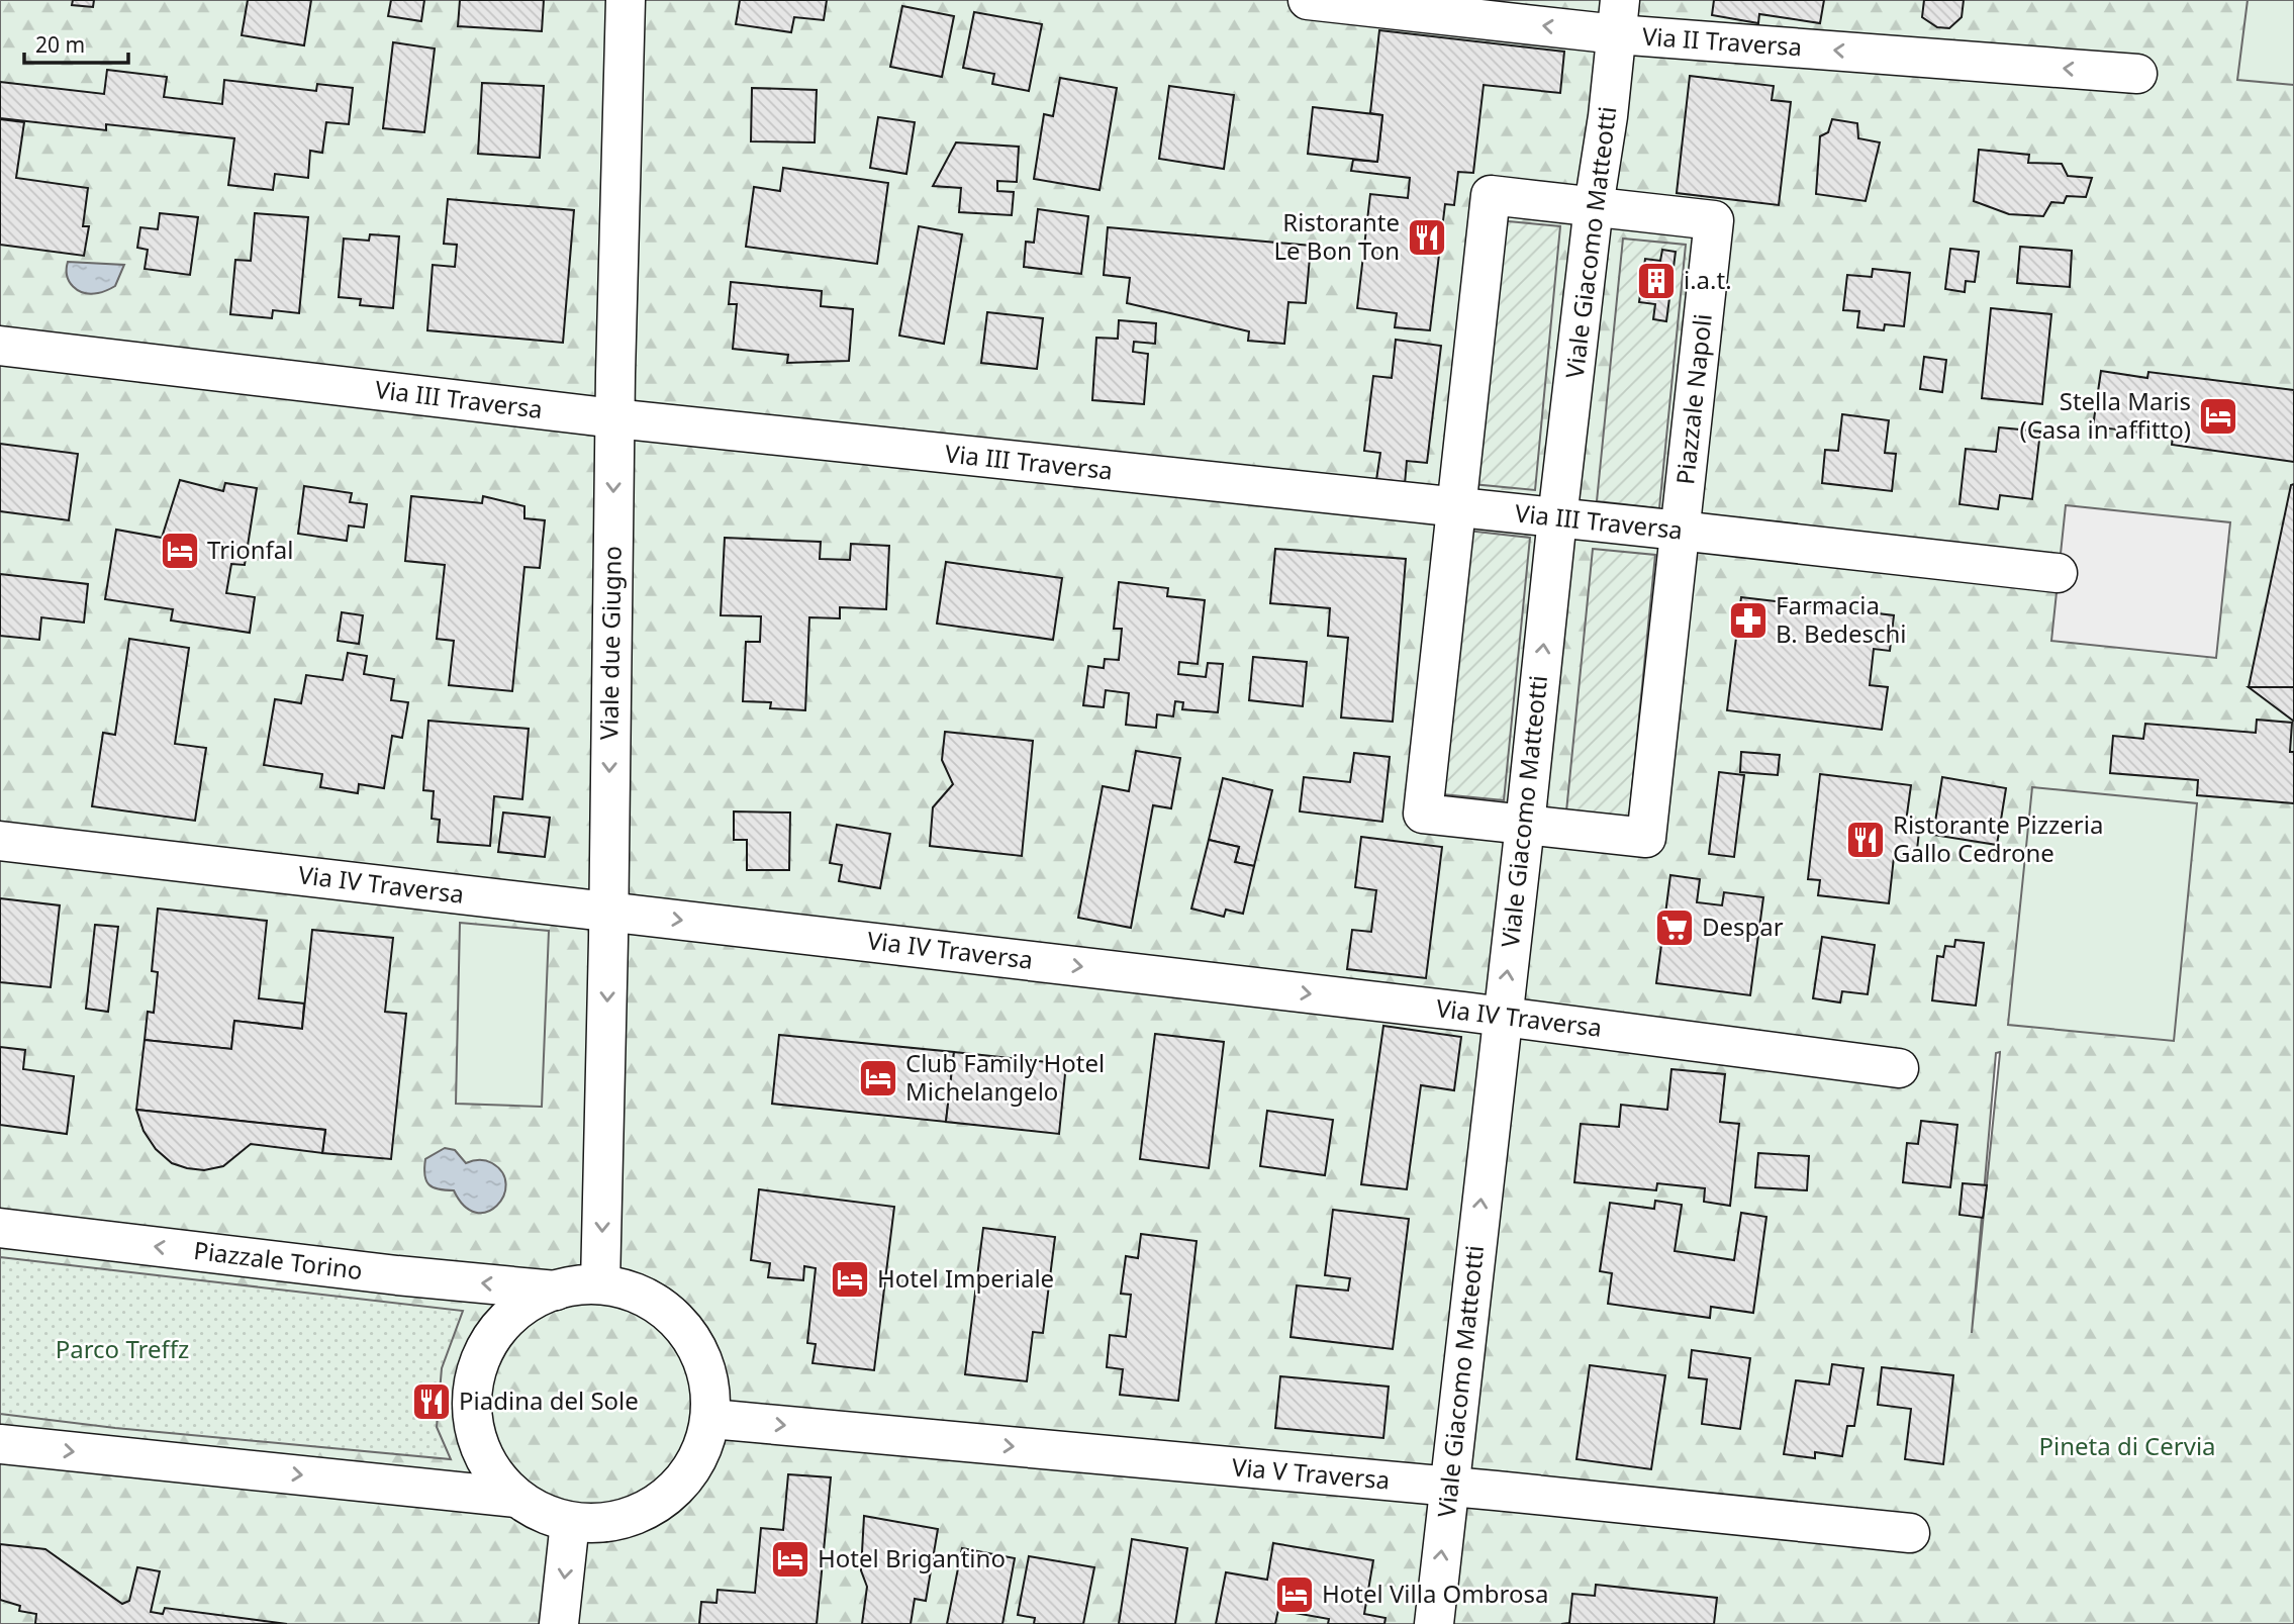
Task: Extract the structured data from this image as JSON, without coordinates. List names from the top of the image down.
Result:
{
  "streets": {
    "street": [
      "Via II Traversa",
      "Viale Giacomo Matteotti",
      "Piazzale Napoli",
      "Via III Traversa",
      "Viale due Giugno",
      "Via IV Traversa",
      "Piazzale Torino",
      "Via V Traversa"
    ]
  },
  "crossings": [
    ["Via II Traversa", "Viale Giacomo Matteotti"],
    ["Viale Giacomo Matteotti", "Piazzale Napoli"],
    ["Viale Giacomo Matteotti", "Via III Traversa"],
    ["Viale Giacomo Matteotti", "Via IV Traversa"],
    ["Viale Giacomo Matteotti", "Via V Traversa"],
    ["Piazzale Napoli", "Via III Traversa"],
    ["Via III Traversa", "Viale due Giugno"],
    ["Viale due Giugno", "Via IV Traversa"],
    ["Viale due Giugno", "Piazzale Torino"],
    ["Viale due Giugno", "Via V Traversa"],
    ["Piazzale Torino", "Via V Traversa"]
  ],
  "one_way": [
    "Via II Traversa",
    "Viale Giacomo Matteotti",
    "Viale due Giugno",
    "Via IV Traversa",
    "Via V Traversa"
  ],
  "parks": ["Parco Treffz", "Pineta di Cervia"],
  "places": {
    "restaurant": ["Ristorante Le Bon Ton", "Ristorante Pizzeria Gallo Cedrone", "Piadina del Sole"],
    "building": ["i.a.t."],
    "hotel": [
      "Stella Maris (Casa in affitto)",
      "Trionfal",
      "Club Family Hotel Michelangelo",
      "Hotel Imperiale",
      "Hotel Brigantino",
      "Hotel Villa Ombrosa"
    ],
    "pharmacy": ["Farmacia B. Bedeschi"],
    "supermarket": ["Despar"]
  },
  "scale_bar": "20 m"
}
